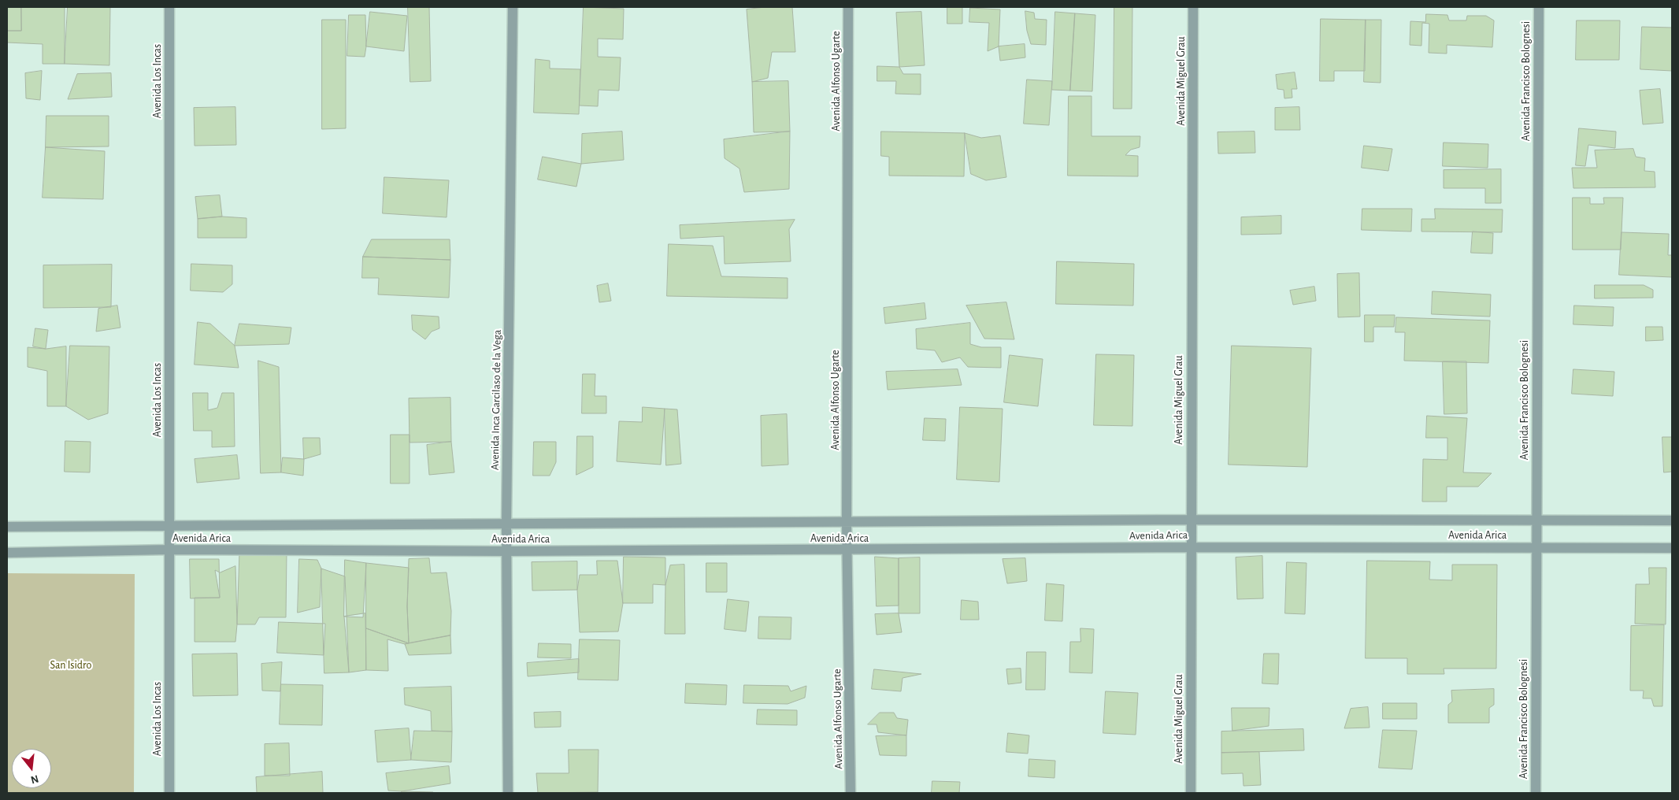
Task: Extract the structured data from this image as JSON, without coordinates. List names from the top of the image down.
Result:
{
  "streets": {
    "street": [
      "Avenida Los Incas",
      "Avenida Alfonso Ugarte",
      "Avenida Miguel Grau",
      "Avenida Francisco Bolognesi",
      "Avenida Inca Garcilaso de la Vega",
      "Avenida Arica"
    ]
  },
  "crossings": [
    ["Avenida Los Incas", "Avenida Arica"],
    ["Avenida Alfonso Ugarte", "Avenida Arica"],
    ["Avenida Miguel Grau", "Avenida Arica"],
    ["Avenida Francisco Bolognesi", "Avenida Arica"],
    ["Avenida Inca Garcilaso de la Vega", "Avenida Arica"]
  ],
  "parks": ["San Isidro"],
  "north": "bottom"
}
